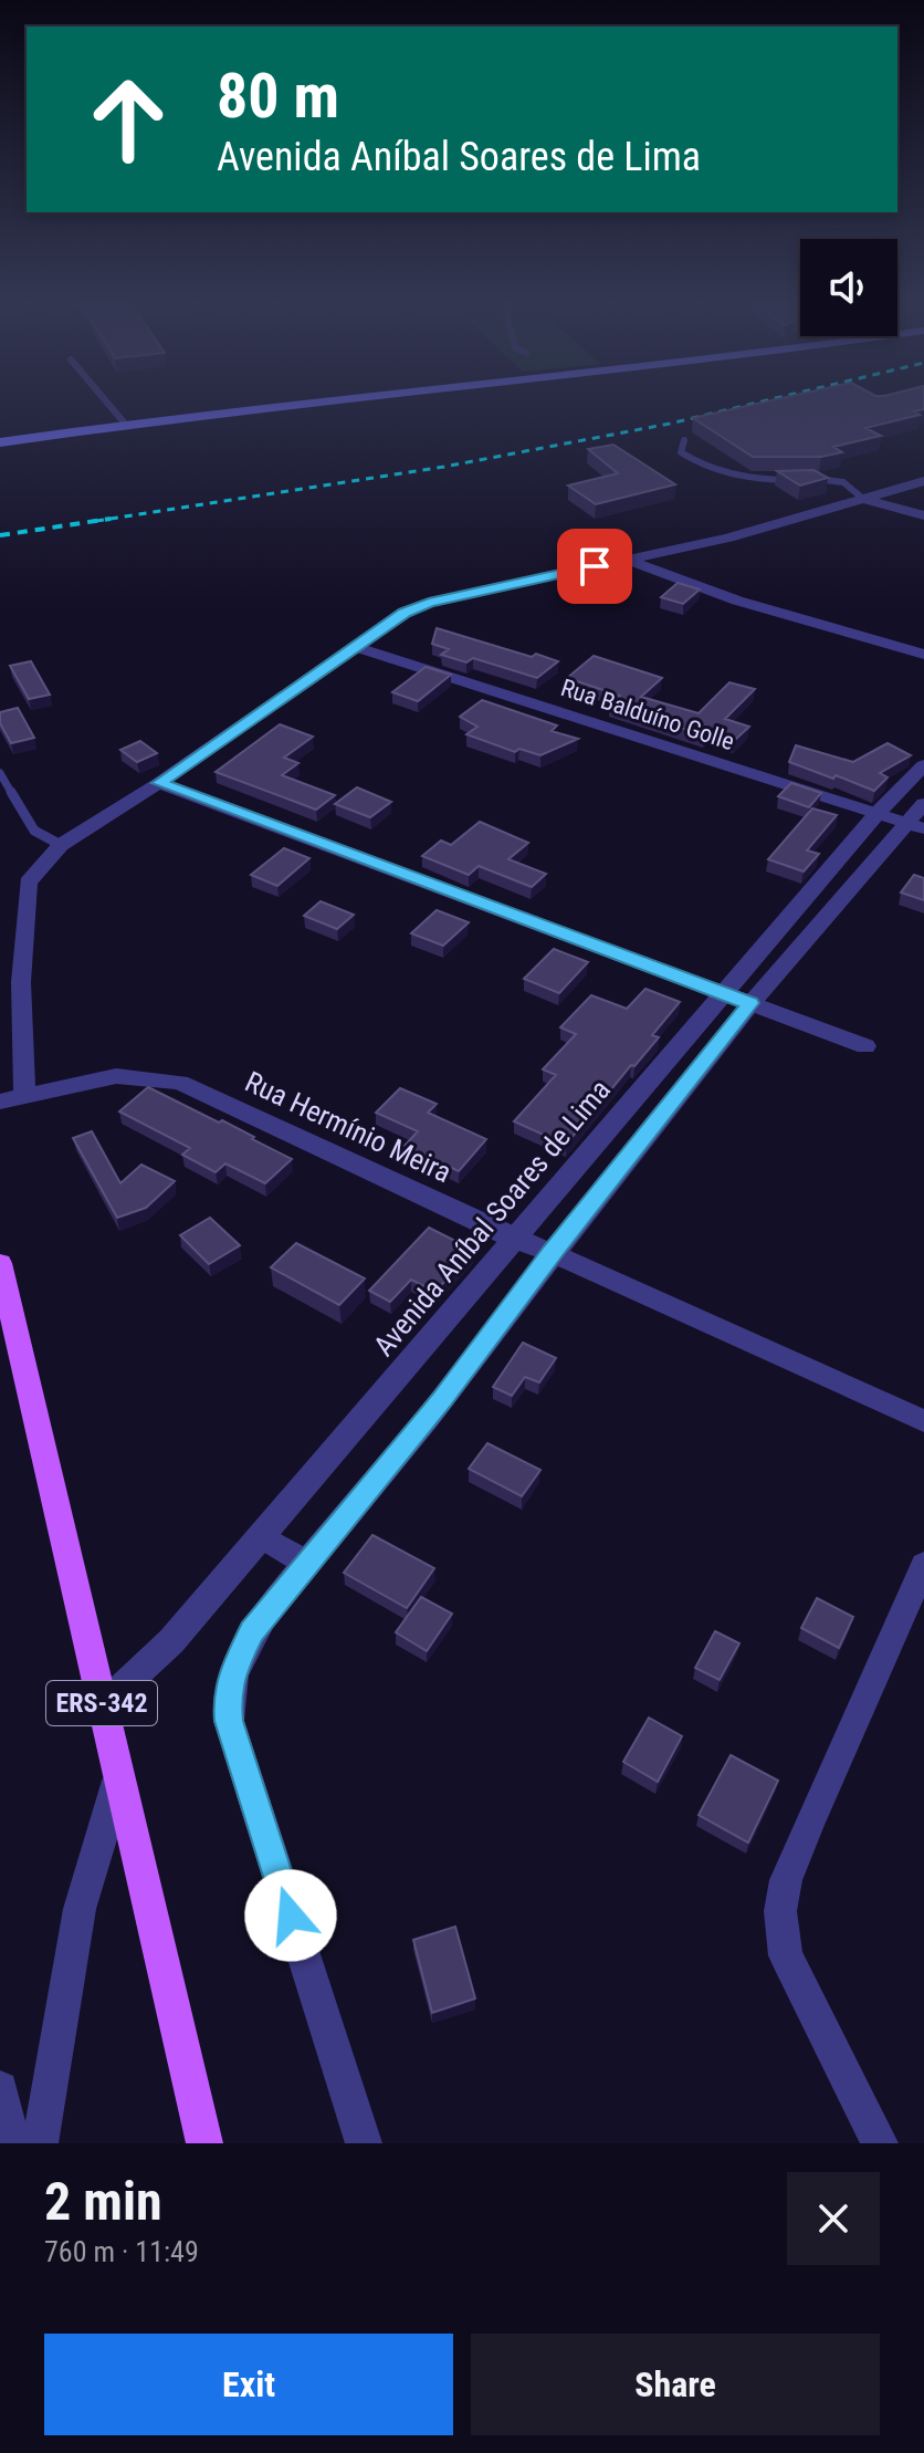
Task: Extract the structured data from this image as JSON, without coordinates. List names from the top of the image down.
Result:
{
  "streets": {
    "main road": ["ERS-342"],
    "street": ["Rua Balduíno Golle", "Rua Hermínio Meira", "Avenida Aníbal Soares de Lima"]
  },
  "crossings": [
    ["Rua Balduíno Golle", "Avenida Aníbal Soares de Lima"],
    ["Rua Hermínio Meira", "Avenida Aníbal Soares de Lima"],
    ["Avenida Aníbal Soares de Lima", "ERS-342"]
  ],
  "page": {
    "turn": ["80 m", "Avenida Aníbal Soares de Lima"],
    "heading": ["2 min", "760 m · 11:49"],
    "buttons": ["Exit", "Share"]
  }
}
